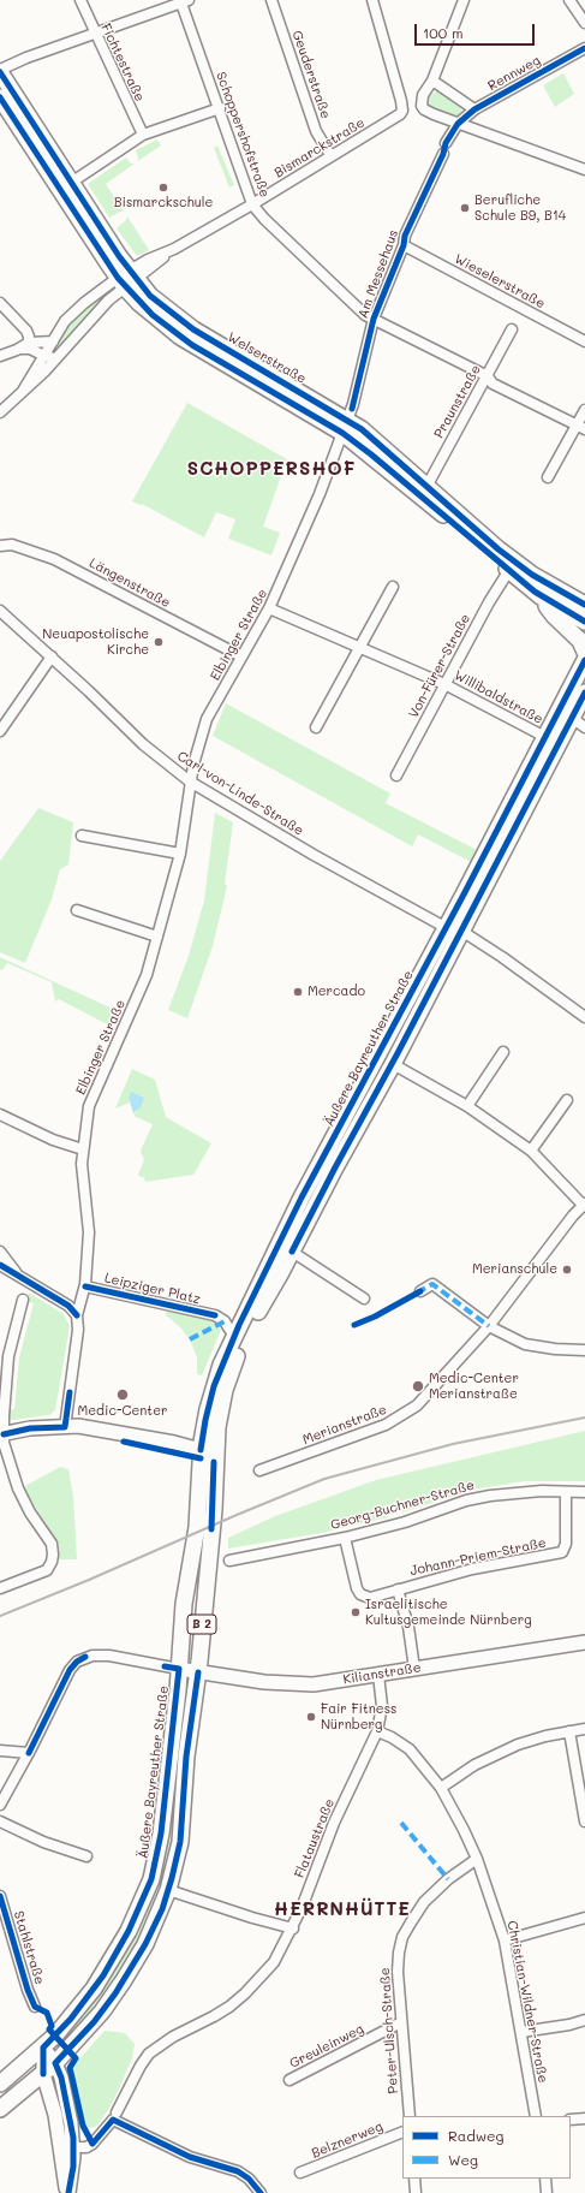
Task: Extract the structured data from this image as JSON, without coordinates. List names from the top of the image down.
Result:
{
  "streets": {
    "main road": [
      "Welserstraße",
      "Äußere Bayreuther Straße",
      "B 2",
      "Kilianstraße"
    ],
    "street": [
      "Fichtestraße",
      "Rennweg",
      "Geuderstraße",
      "Schoppershofstraße",
      "Bismarckstraße",
      "Am Messehaus",
      "Wieselerstraße",
      "Praunstraße",
      "Längenstraße",
      "Elbinger Straße",
      "Von-Fürer-Straße",
      "Willibaldstraße",
      "Carl-von-Linde-Straße",
      "Leipziger Platz",
      "Merianstraße",
      "Georg-Buchner-Straße",
      "Johann-Priem-Straße",
      "Flataustraße",
      "Stahlstraße",
      "Christian-Wildner-Straße",
      "Peter-Ulsch-Straße",
      "Greuleinweg",
      "Belznerweg"
    ]
  },
  "crossings": [
    ["Geuderstraße", "Bismarckstraße"],
    ["Schoppershofstraße", "Bismarckstraße"],
    ["Schoppershofstraße", "Am Messehaus"],
    ["Schoppershofstraße", "Praunstraße"],
    ["Bismarckstraße", "Welserstraße"],
    ["Am Messehaus", "Wieselerstraße"],
    ["Am Messehaus", "Welserstraße"],
    ["Am Messehaus", "Elbinger Straße"],
    ["Welserstraße", "Praunstraße"],
    ["Welserstraße", "Elbinger Straße"],
    ["Welserstraße", "Von-Fürer-Straße"],
    ["Längenstraße", "Elbinger Straße"],
    ["Elbinger Straße", "Willibaldstraße"],
    ["Elbinger Straße", "Carl-von-Linde-Straße"],
    ["Elbinger Straße", "Leipziger Platz"],
    ["Von-Fürer-Straße", "Willibaldstraße"],
    ["Willibaldstraße", "Äußere Bayreuther Straße"],
    ["Carl-von-Linde-Straße", "Äußere Bayreuther Straße"],
    ["Äußere Bayreuther Straße", "Leipziger Platz"],
    ["Äußere Bayreuther Straße", "Kilianstraße"],
    ["Georg-Buchner-Straße", "Johann-Priem-Straße"],
    ["Kilianstraße", "Flataustraße"],
    ["Flataustraße", "Christian-Wildner-Straße"],
    ["Christian-Wildner-Straße", "Peter-Ulsch-Straße"],
    ["Peter-Ulsch-Straße", "Greuleinweg"]
  ],
  "districts": ["SCHOPPERSHOF", "HERRNHÜTTE"],
  "places": [
    "Bismarckschule",
    "Berufliche Schule B9, B14",
    "Neuapostolische Kirche",
    "Mercado",
    "Merianschule",
    "Medic-Center Merianstraße",
    "Medic-Center",
    "Israelitische Kultusgemeinde Nürnberg",
    "Fair Fitness Nürnberg"
  ],
  "legend": ["Radweg", "Weg"],
  "scale_bar": "100 m"
}
